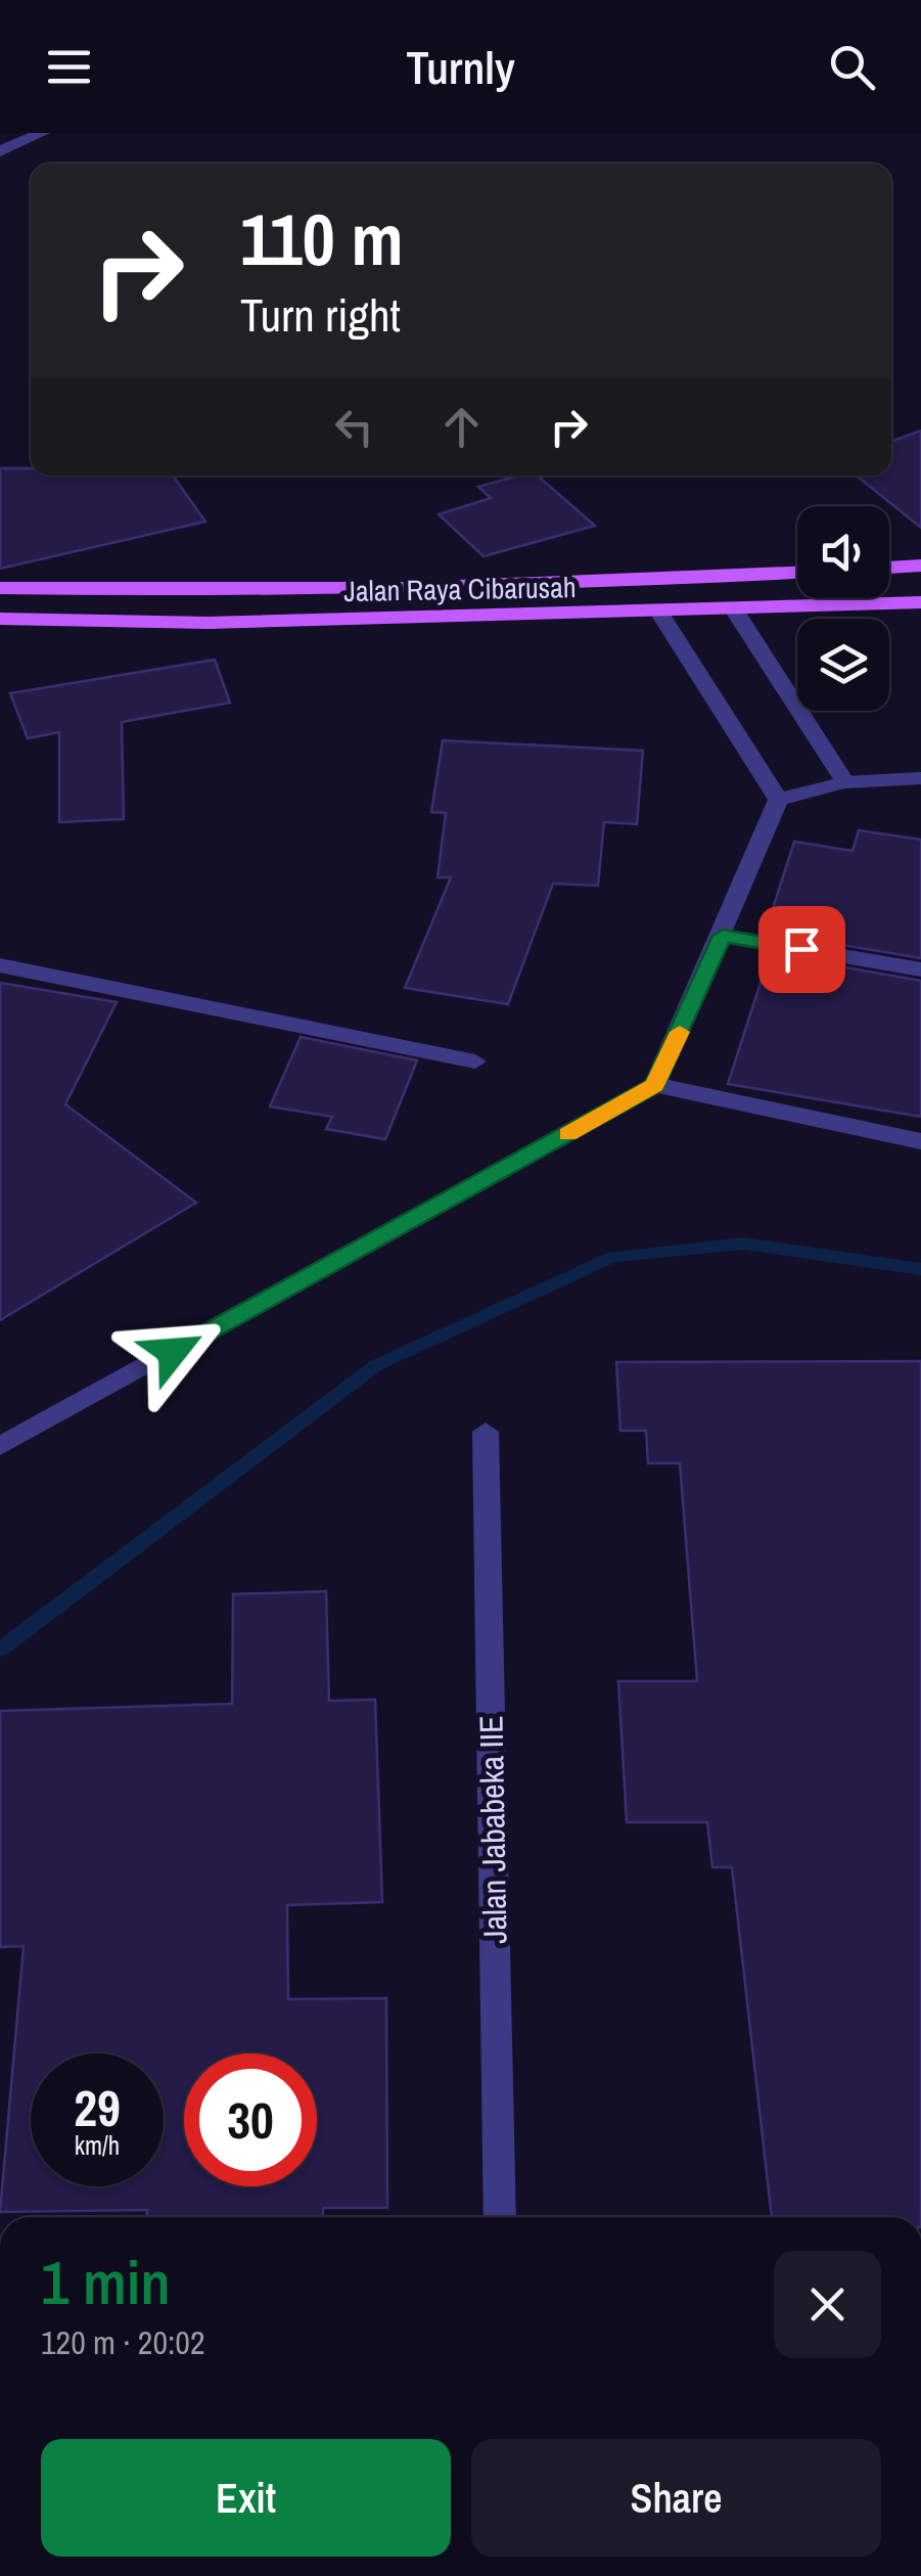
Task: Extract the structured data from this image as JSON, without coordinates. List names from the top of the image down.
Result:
{
  "streets": {
    "main road": ["Jalan Raya Cibarusah"],
    "street": ["Jalan Jababeka IIE"]
  },
  "page": {
    "header": "Turnly",
    "turn": ["110 m", "Turn right"],
    "speed": "29 km/h",
    "limit": "30",
    "heading": ["1 min", "120 m · 20:02"],
    "buttons": ["Exit", "Share"]
  }
}
